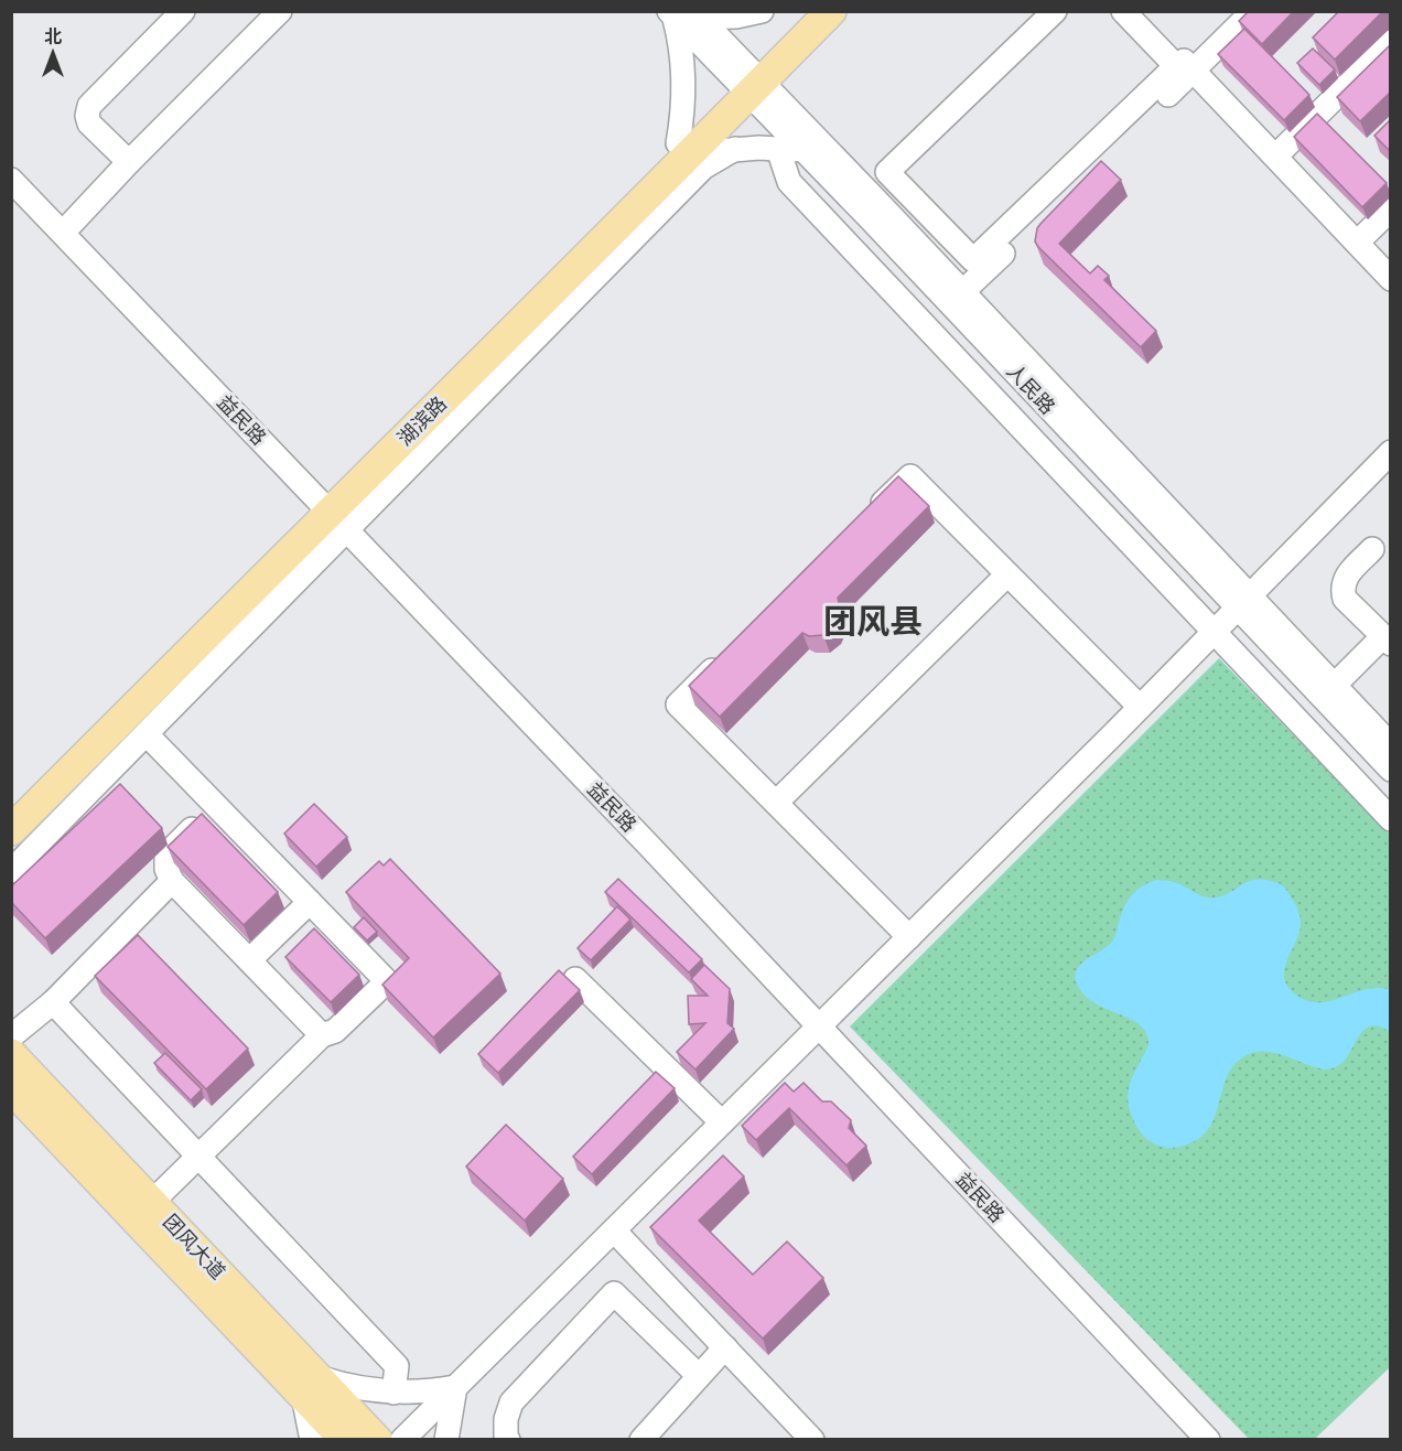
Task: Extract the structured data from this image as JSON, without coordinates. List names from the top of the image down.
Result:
{
  "streets": {
    "main road": ["湖滨路", "团风大道"],
    "street": ["人民路", "益民路"]
  },
  "crossings": [
    ["人民路", "湖滨路"],
    ["益民路", "湖滨路"]
  ],
  "districts": ["团风县"],
  "north": "top"
}
